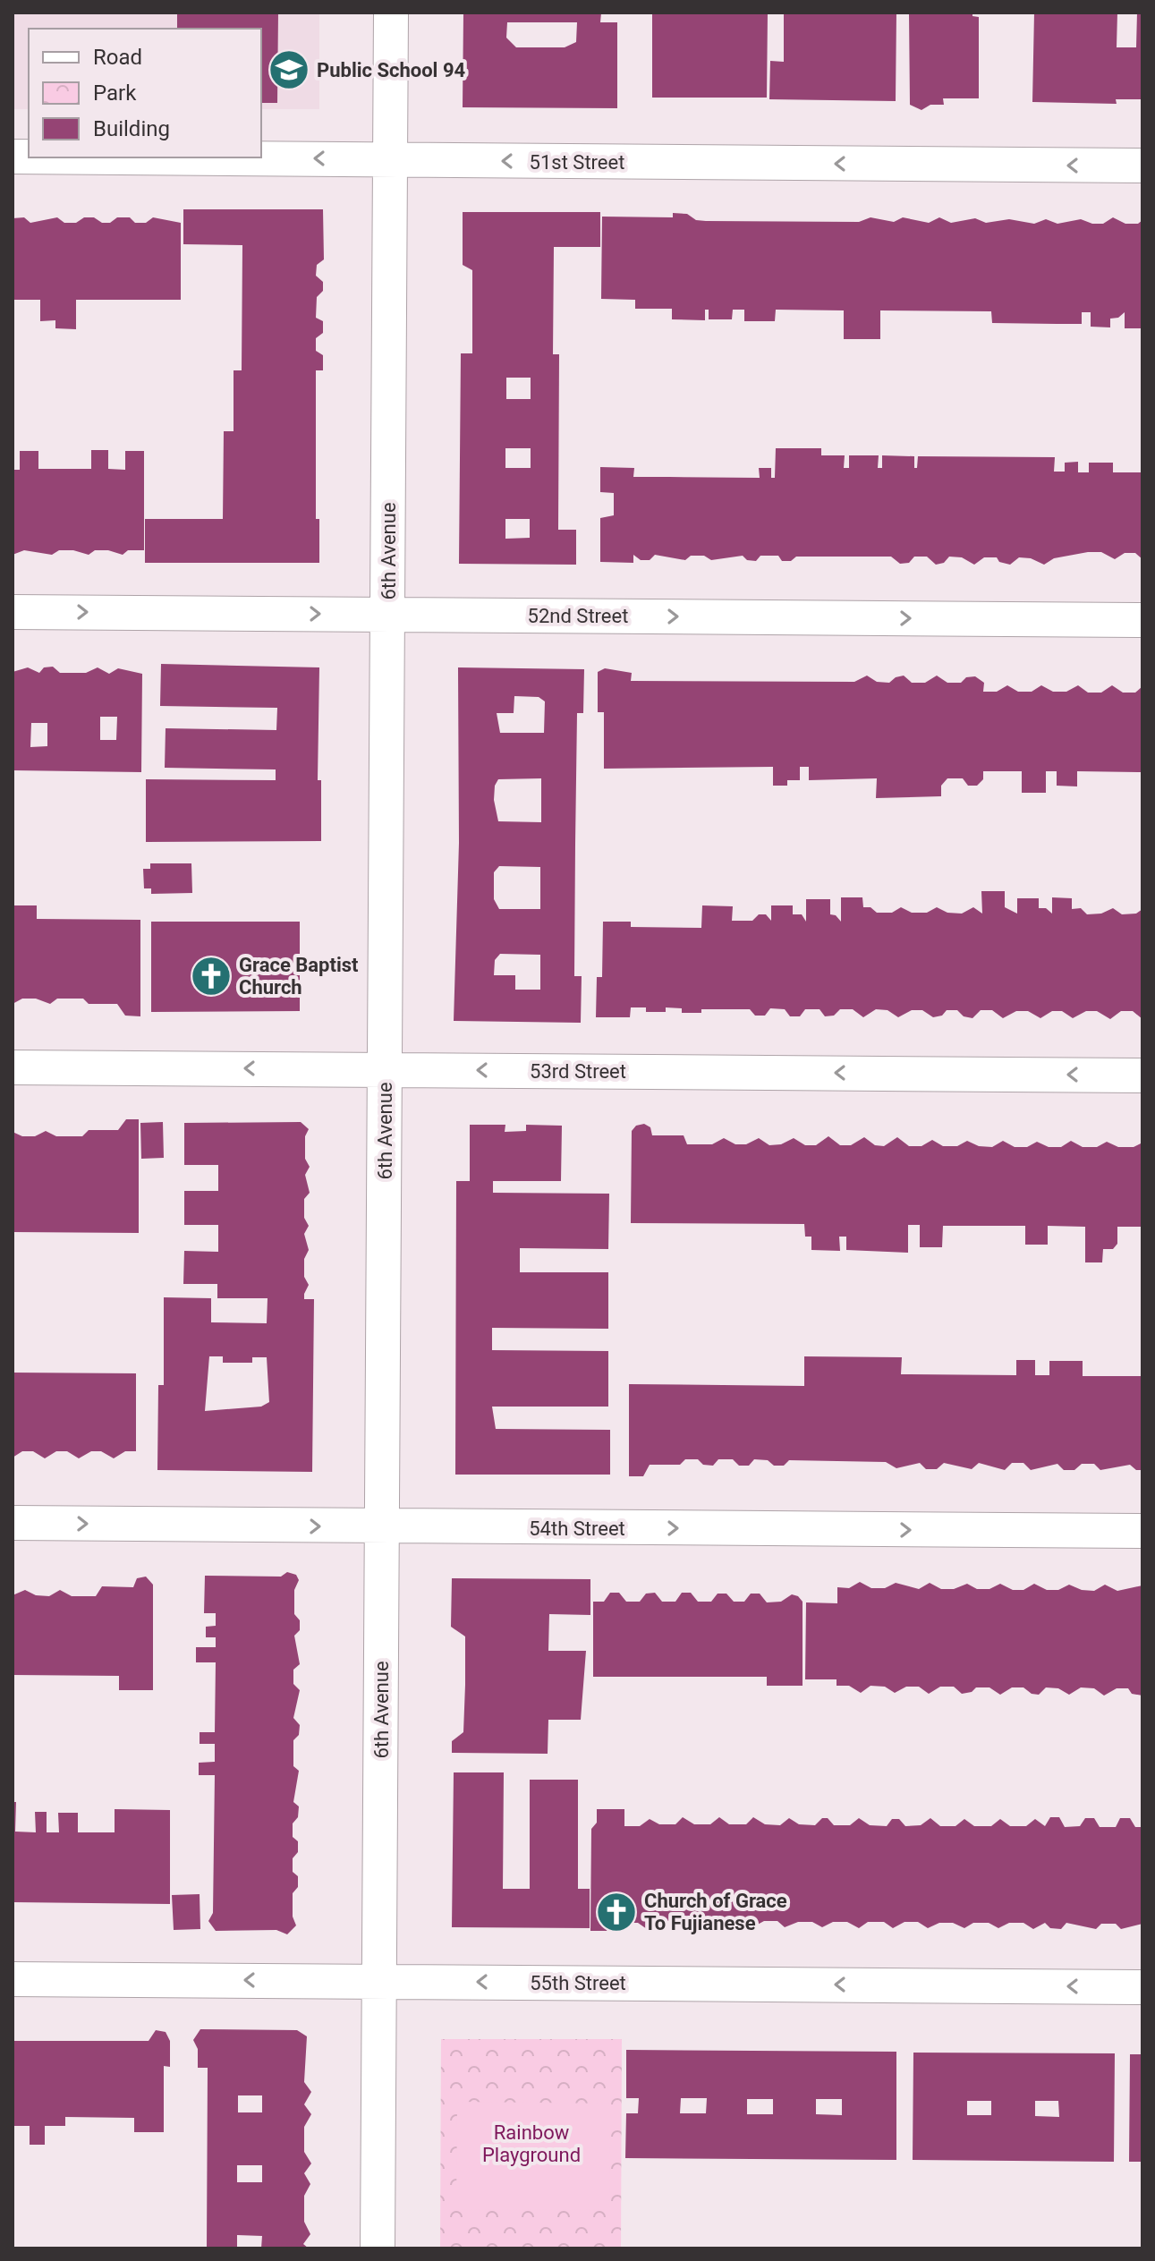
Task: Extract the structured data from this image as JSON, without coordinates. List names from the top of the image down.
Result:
{
  "streets": {
    "street": [
      "51st Street",
      "6th Avenue",
      "52nd Street",
      "53rd Street",
      "54th Street",
      "55th Street"
    ]
  },
  "crossings": [
    ["51st Street", "6th Avenue"],
    ["6th Avenue", "52nd Street"],
    ["6th Avenue", "53rd Street"],
    ["6th Avenue", "54th Street"],
    ["6th Avenue", "55th Street"]
  ],
  "one_way": [
    "51st Street",
    "52nd Street",
    "53rd Street",
    "54th Street",
    "55th Street"
  ],
  "parks": ["Rainbow Playground"],
  "places": {
    "school or university": ["Public School 94"],
    "church": ["Grace Baptist Church", "Church of Grace To Fujianese"]
  },
  "legend": ["Road", "Park", "Building"]
}
